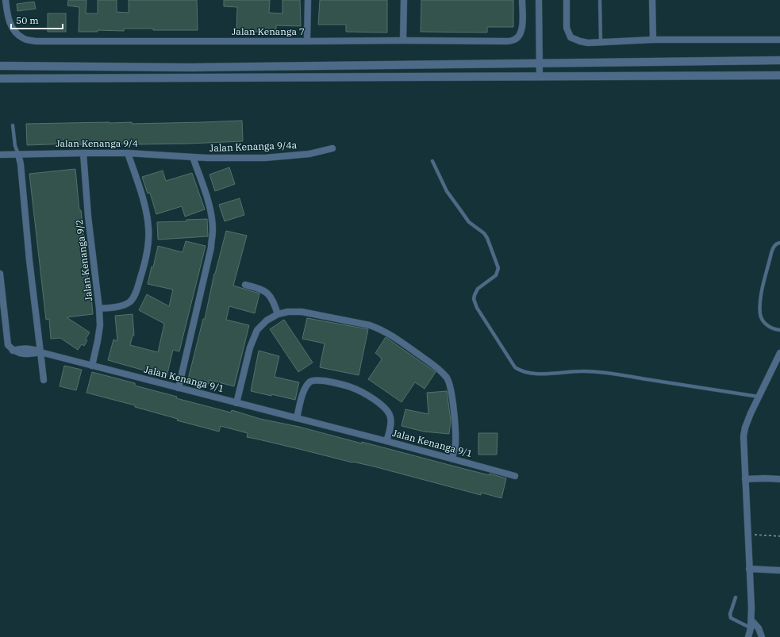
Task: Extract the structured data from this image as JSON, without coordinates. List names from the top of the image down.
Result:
{
  "streets": {
    "street": [
      "Jalan Kenanga 7",
      "Jalan Kenanga 9/4",
      "Jalan Kenanga 9/4a",
      "Jalan Kenanga 9/2",
      "Jalan Kenanga 9/1"
    ]
  },
  "crossings": [
    ["Jalan Kenanga 9/4", "Jalan Kenanga 9/4a"],
    ["Jalan Kenanga 9/4", "Jalan Kenanga 9/2"],
    ["Jalan Kenanga 9/2", "Jalan Kenanga 9/1"]
  ],
  "scale_bar": "50 m"
}
